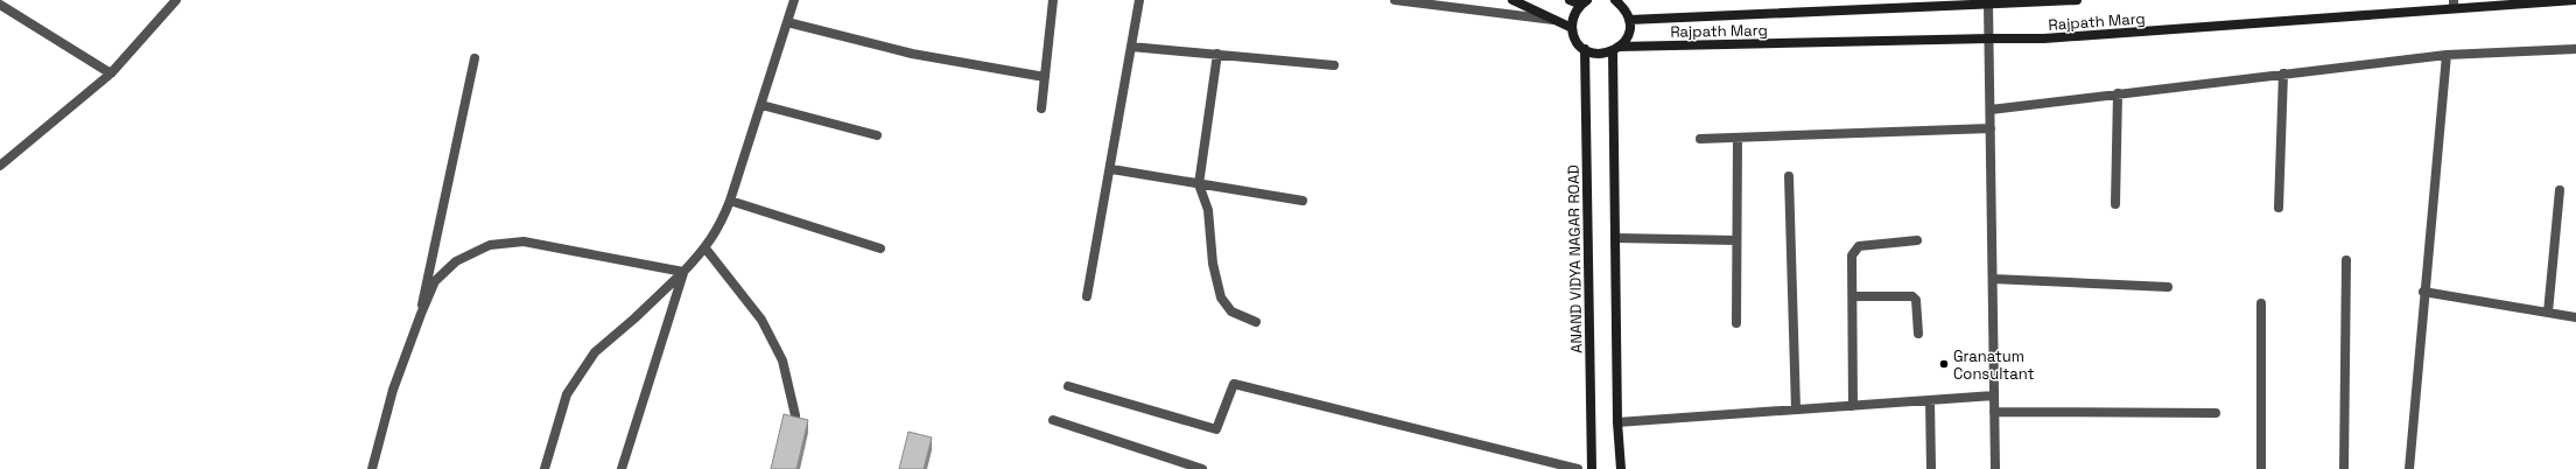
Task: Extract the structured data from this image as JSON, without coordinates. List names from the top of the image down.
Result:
{
  "streets": {
    "main road": ["Rajpath Marg", "ANAND VIDYA NAGAR ROAD"]
  },
  "crossings": [
    ["Rajpath Marg", "ANAND VIDYA NAGAR ROAD"]
  ],
  "places": ["Granatum Consultant"]
}
